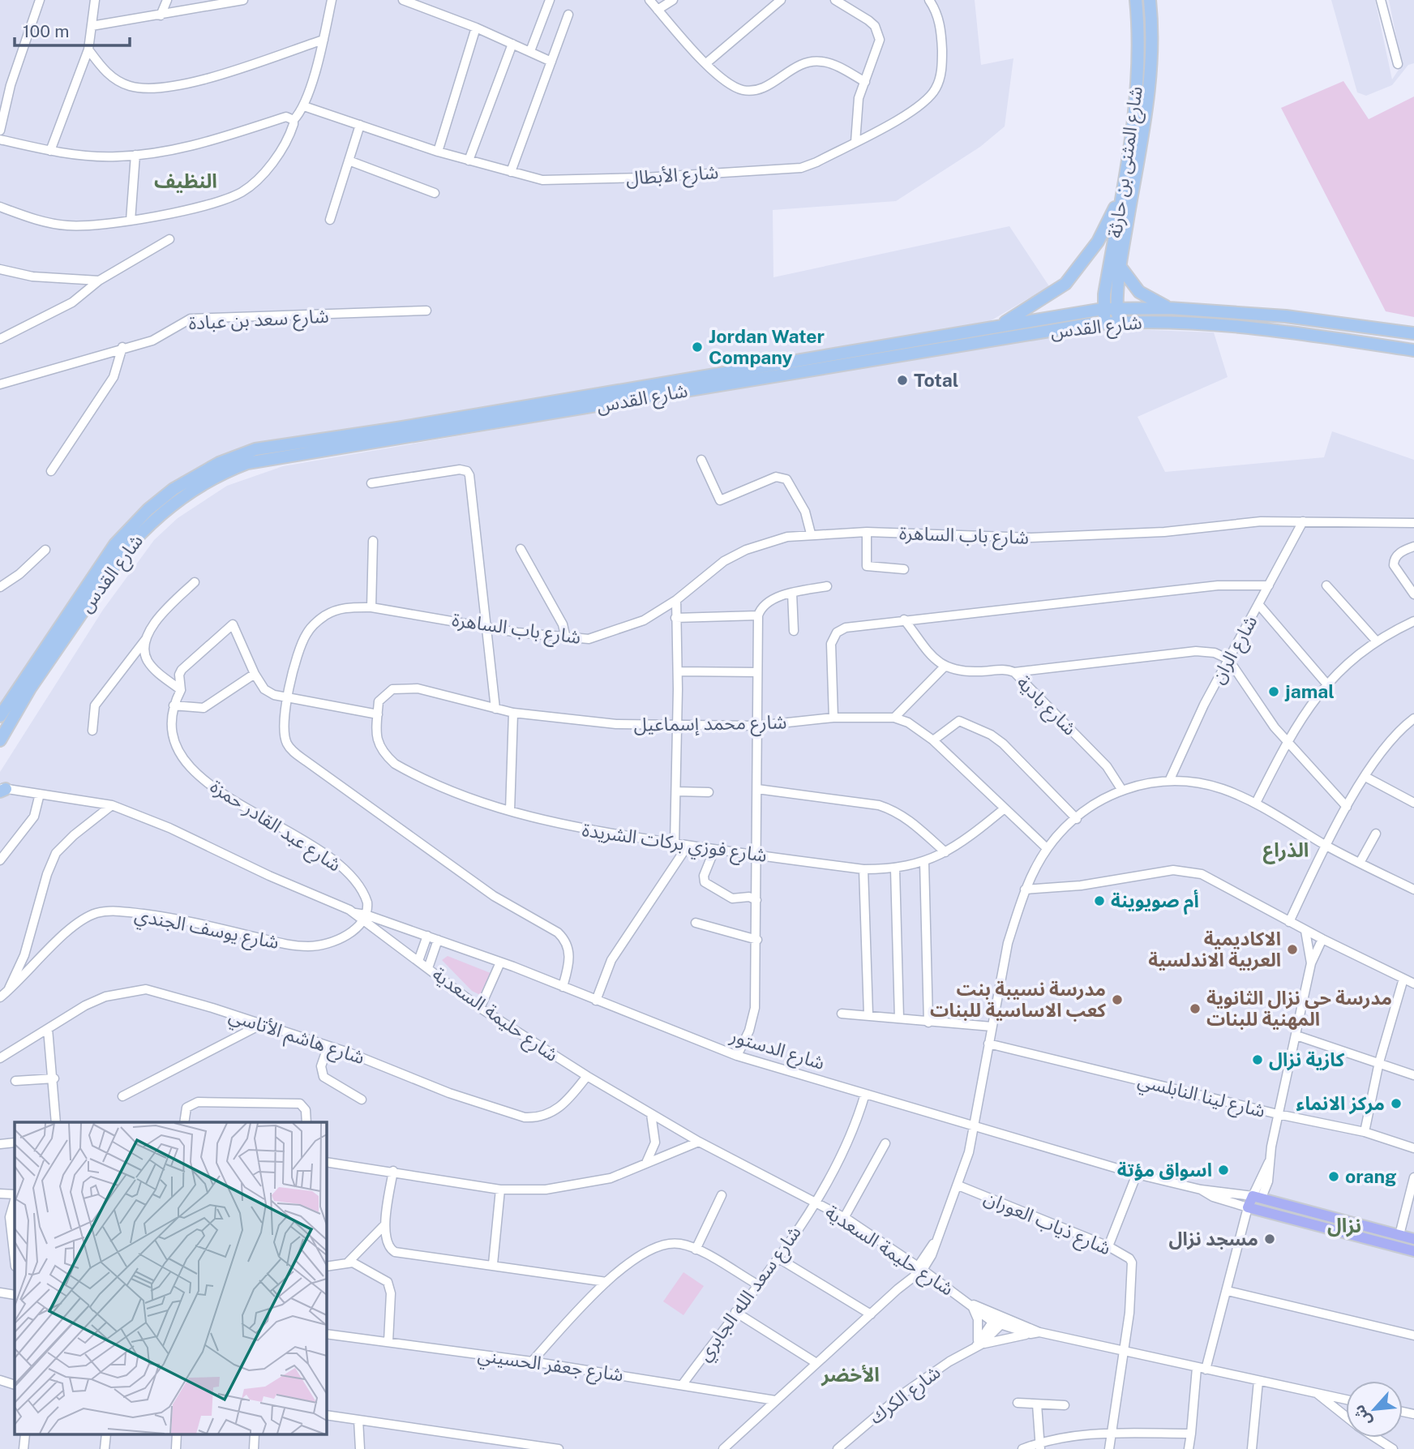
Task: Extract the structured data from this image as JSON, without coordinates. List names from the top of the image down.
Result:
{
  "streets": {
    "highway": ["شارع المثنى بن حارثة", "شارع القدس"],
    "main road": ["شارع الدستور"],
    "street": [
      "شارع الأبطال",
      "شارع سعد بن عبادة",
      "شارع باب الساهرة",
      "شارع الران",
      "شارع بادية",
      "شارع محمد إسماعيل",
      "شارع عبد القادر حمزة",
      "شارع فوزي بركات الشريدة",
      "شارع يوسف الجندي",
      "شارع حليمة السعدية",
      "شارع هاشم الأتاسي",
      "شارع لينا النابلسي",
      "شارع ذياب العوران",
      "شارع سعد الله الجابري",
      "شارع جعفر الحسيني",
      "شارع الكرك"
    ]
  },
  "crossings": [
    ["شارع المثنى بن حارثة", "شارع القدس"],
    ["شارع باب الساهرة", "شارع الران"],
    ["شارع باب الساهرة", "شارع الدستور"],
    ["شارع محمد إسماعيل", "شارع فوزي بركات الشريدة"],
    ["شارع عبد القادر حمزة", "شارع يوسف الجندي"],
    ["شارع عبد القادر حمزة", "شارع حليمة السعدية"],
    ["شارع عبد القادر حمزة", "شارع الدستور"],
    ["شارع يوسف الجندي", "شارع حليمة السعدية"],
    ["شارع يوسف الجندي", "شارع الدستور"],
    ["شارع حليمة السعدية", "شارع هاشم الأتاسي"],
    ["شارع حليمة السعدية", "شارع الدستور"],
    ["شارع حليمة السعدية", "شارع سعد الله الجابري"],
    ["شارع حليمة السعدية", "شارع الكرك"],
    ["شارع الدستور", "شارع سعد الله الجابري"],
    ["شارع سعد الله الجابري", "شارع جعفر الحسيني"]
  ],
  "districts": [
    "النظيف",
    "الذراع",
    "نزال",
    "الأخضر"
  ],
  "places": [
    "Jordan Water Company",
    "Total",
    "jamal",
    "أم صويوينة",
    "الاكاديمية العربية الاندلسية",
    "مدرسة نسيبة بنت كعب الاساسية للبنات",
    "مدرسة حي نزال الثانوية المهنية للبنات",
    "كازية نزال",
    "مركز الانماء",
    "اسواق مؤتة",
    "orang",
    "مسجد نزال"
  ],
  "scale_bar": "100 m",
  "north": "bottom left"
}
